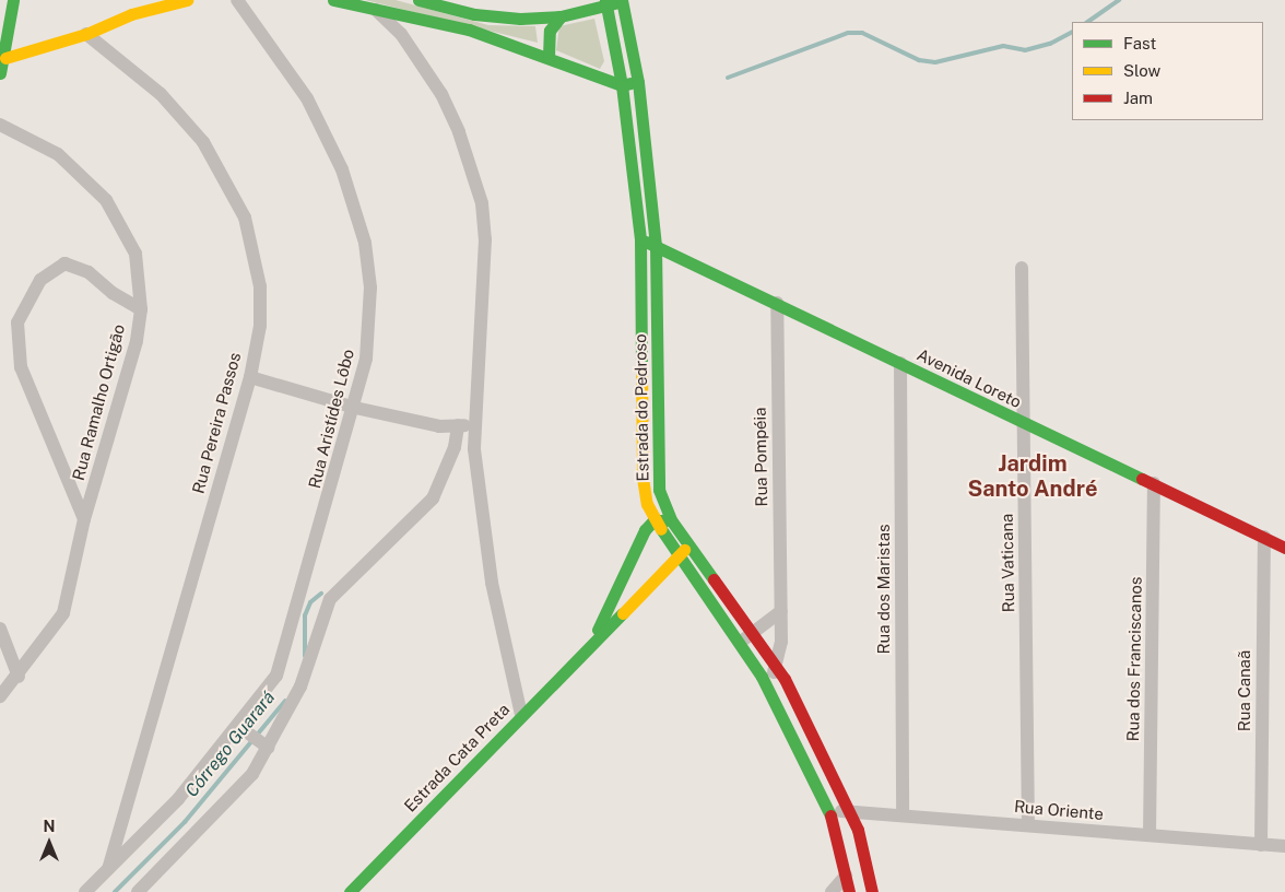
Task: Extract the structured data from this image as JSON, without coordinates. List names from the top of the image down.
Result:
{
  "streets": {
    "main road": ["Avenida Loreto", "Estrada do Pedroso", "Estrada Cata Preta"],
    "street": [
      "Rua Ramalho Ortigão",
      "Rua Aristídes Lôbo",
      "Rua Pereira Passos",
      "Rua Pompéia",
      "Rua Vaticana",
      "Rua dos Maristas",
      "Rua dos Franciscanos",
      "Rua Canaã",
      "Rua Oriente"
    ]
  },
  "crossings": [
    ["Avenida Loreto", "Estrada do Pedroso"],
    ["Avenida Loreto", "Rua Pompéia"],
    ["Avenida Loreto", "Rua Vaticana"],
    ["Avenida Loreto", "Rua dos Maristas"],
    ["Avenida Loreto", "Rua dos Franciscanos"],
    ["Avenida Loreto", "Rua Canaã"],
    ["Estrada do Pedroso", "Rua Pompéia"],
    ["Estrada do Pedroso", "Estrada Cata Preta"],
    ["Estrada do Pedroso", "Rua Oriente"],
    ["Rua Vaticana", "Rua Oriente"],
    ["Rua dos Maristas", "Rua Oriente"],
    ["Rua dos Franciscanos", "Rua Oriente"],
    ["Rua Canaã", "Rua Oriente"]
  ],
  "districts": ["Jardim Santo André"],
  "water": ["Córrego Guarará"],
  "legend": ["Fast", "Slow", "Jam"],
  "north": "top"
}
